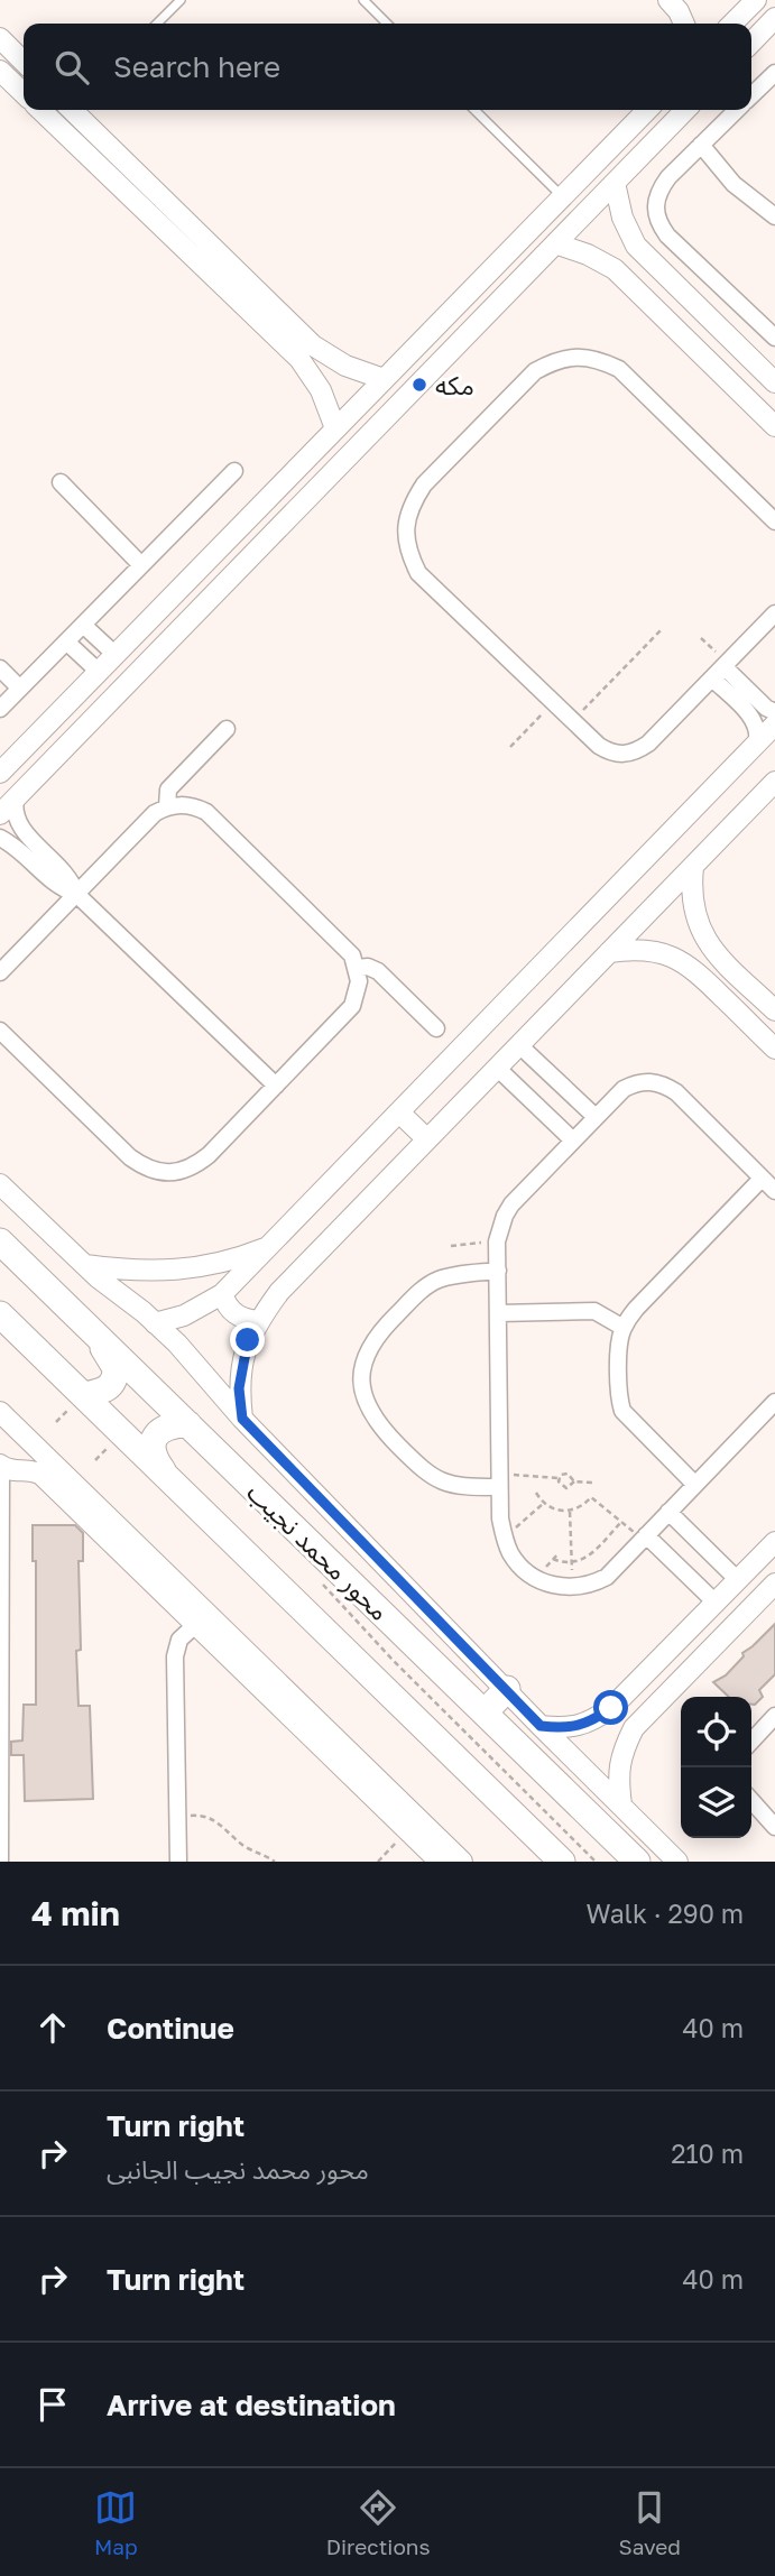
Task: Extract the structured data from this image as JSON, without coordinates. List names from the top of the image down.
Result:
{
  "streets": {
    "main road": ["محور محمد نجيب"]
  },
  "places": ["مكه"],
  "page": {
    "search": "Search here",
    "heading": ["4 min", "Walk · 290 m"],
    "list": [
      ["Continue", "40 m"],
      ["Turn right", "محور محمد نجيب الجانبى", "210 m"],
      ["Turn right", "40 m"],
      "Arrive at destination"
    ],
    "nav": ["Map", "Directions", "Saved"]
  }
}
